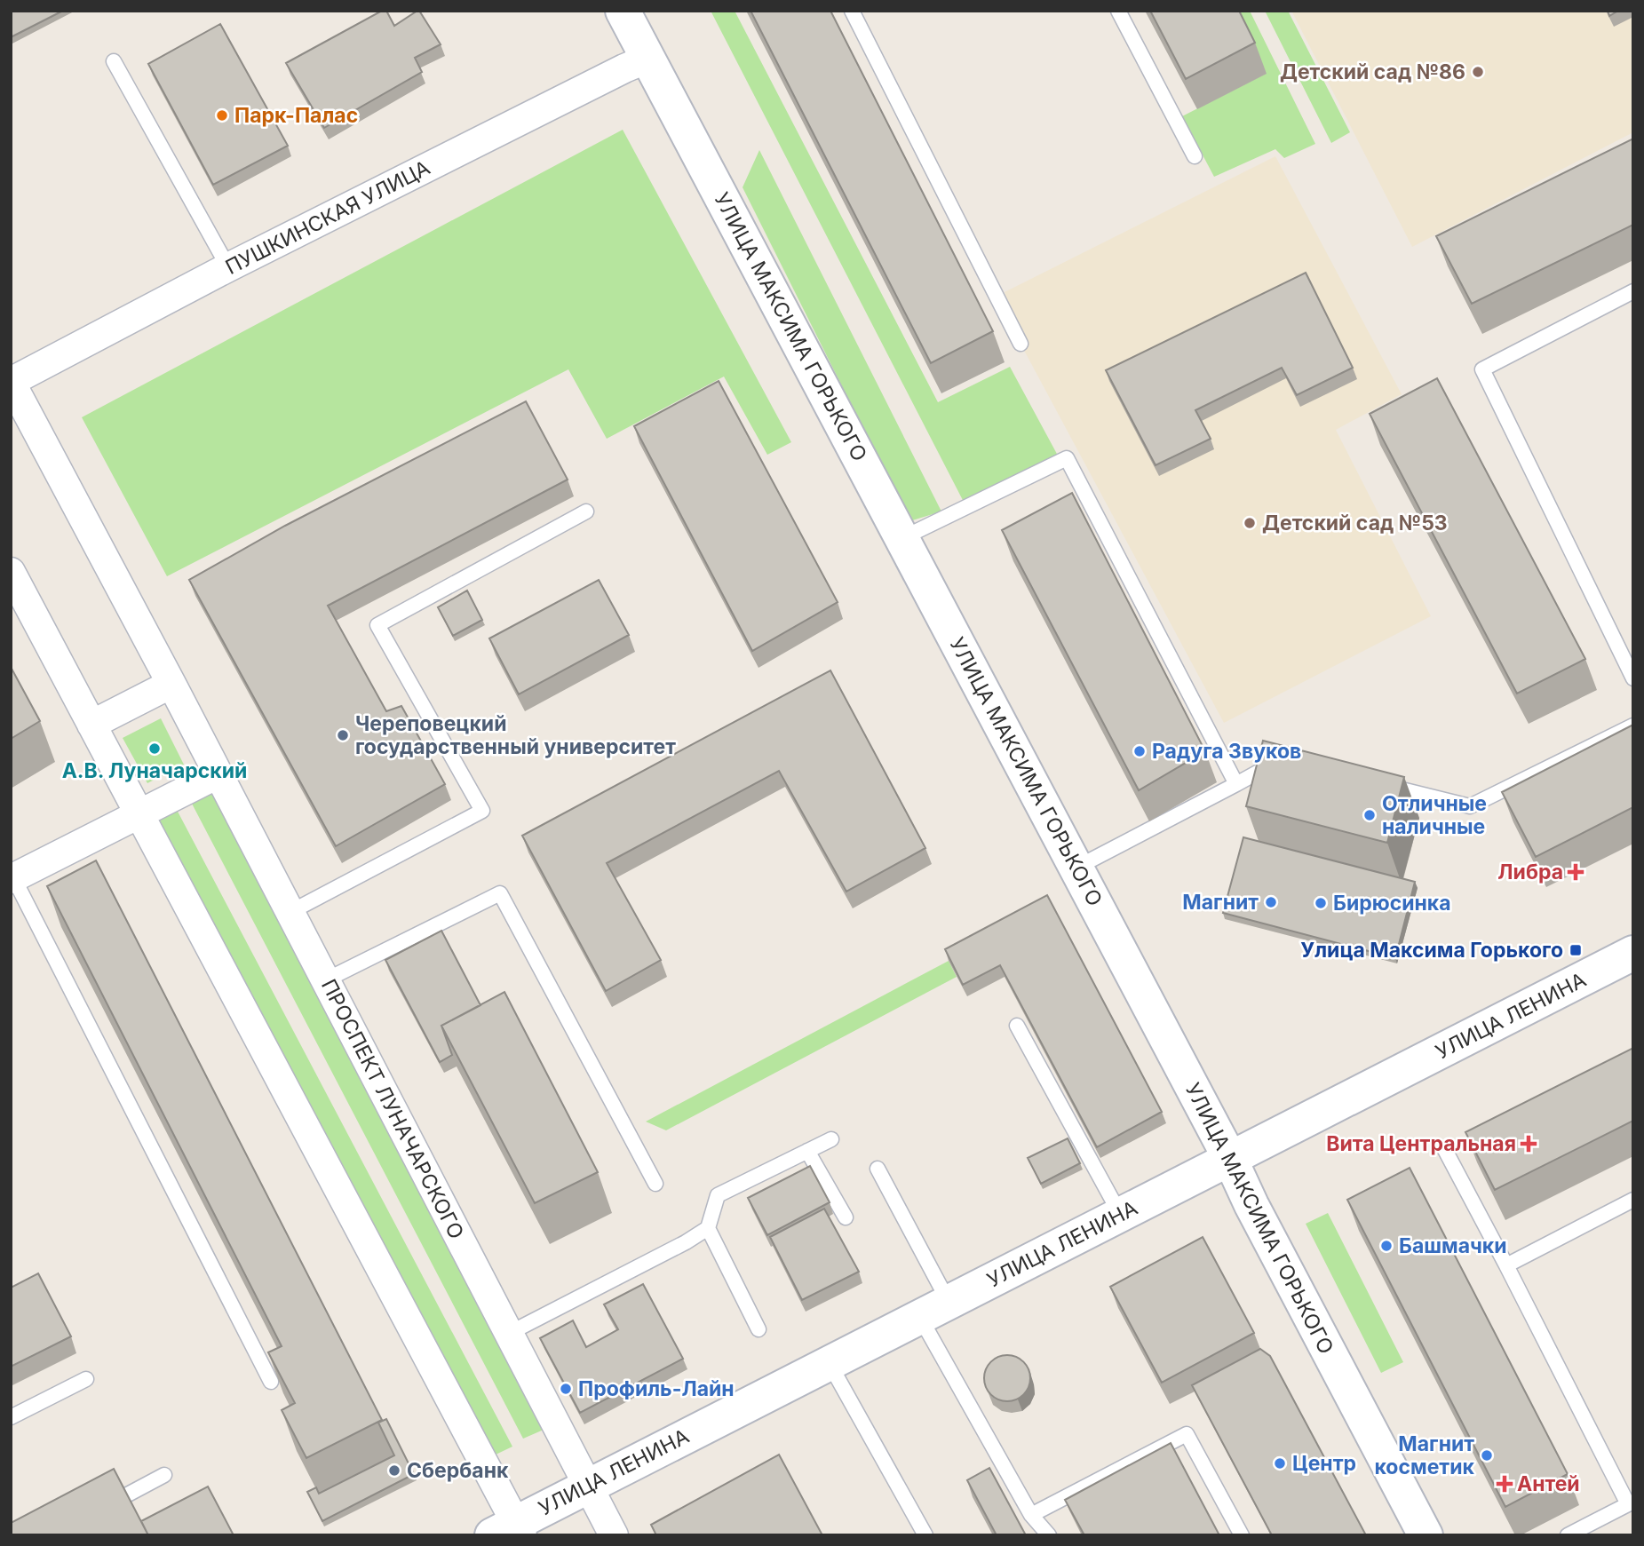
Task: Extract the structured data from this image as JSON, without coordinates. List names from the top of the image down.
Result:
{
  "streets": {
    "street": [
      "ПУШКИНСКАЯ УЛИЦА",
      "УЛИЦА МАКСИМА ГОРЬКОГО",
      "УЛИЦА ЛЕНИНА",
      "ПРОСПЕКТ ЛУНАЧАРСКОГО"
    ]
  },
  "crossings": [
    ["ПУШКИНСКАЯ УЛИЦА", "УЛИЦА МАКСИМА ГОРЬКОГО"],
    ["ПУШКИНСКАЯ УЛИЦА", "ПРОСПЕКТ ЛУНАЧАРСКОГО"],
    ["УЛИЦА МАКСИМА ГОРЬКОГО", "УЛИЦА ЛЕНИНА"],
    ["УЛИЦА ЛЕНИНА", "ПРОСПЕКТ ЛУНАЧАРСКОГО"]
  ],
  "places": {
    "other": [
      "Детский сад №86",
      "Парк-Палас",
      "Детский сад №53",
      "Череповецкий государственный университет",
      "А.В. Луначарский",
      "Радуга Звуков",
      "Отличные наличные",
      "Магнит",
      "Бирюсинка",
      "Башмачки",
      "Профиль-Лайн",
      "Магнит косметик",
      "Центр",
      "Сбербанк"
    ],
    "health": ["Либра", "Вита Центральная", "Антей"],
    "transit": ["Улица Максима Горького"]
  }
}
